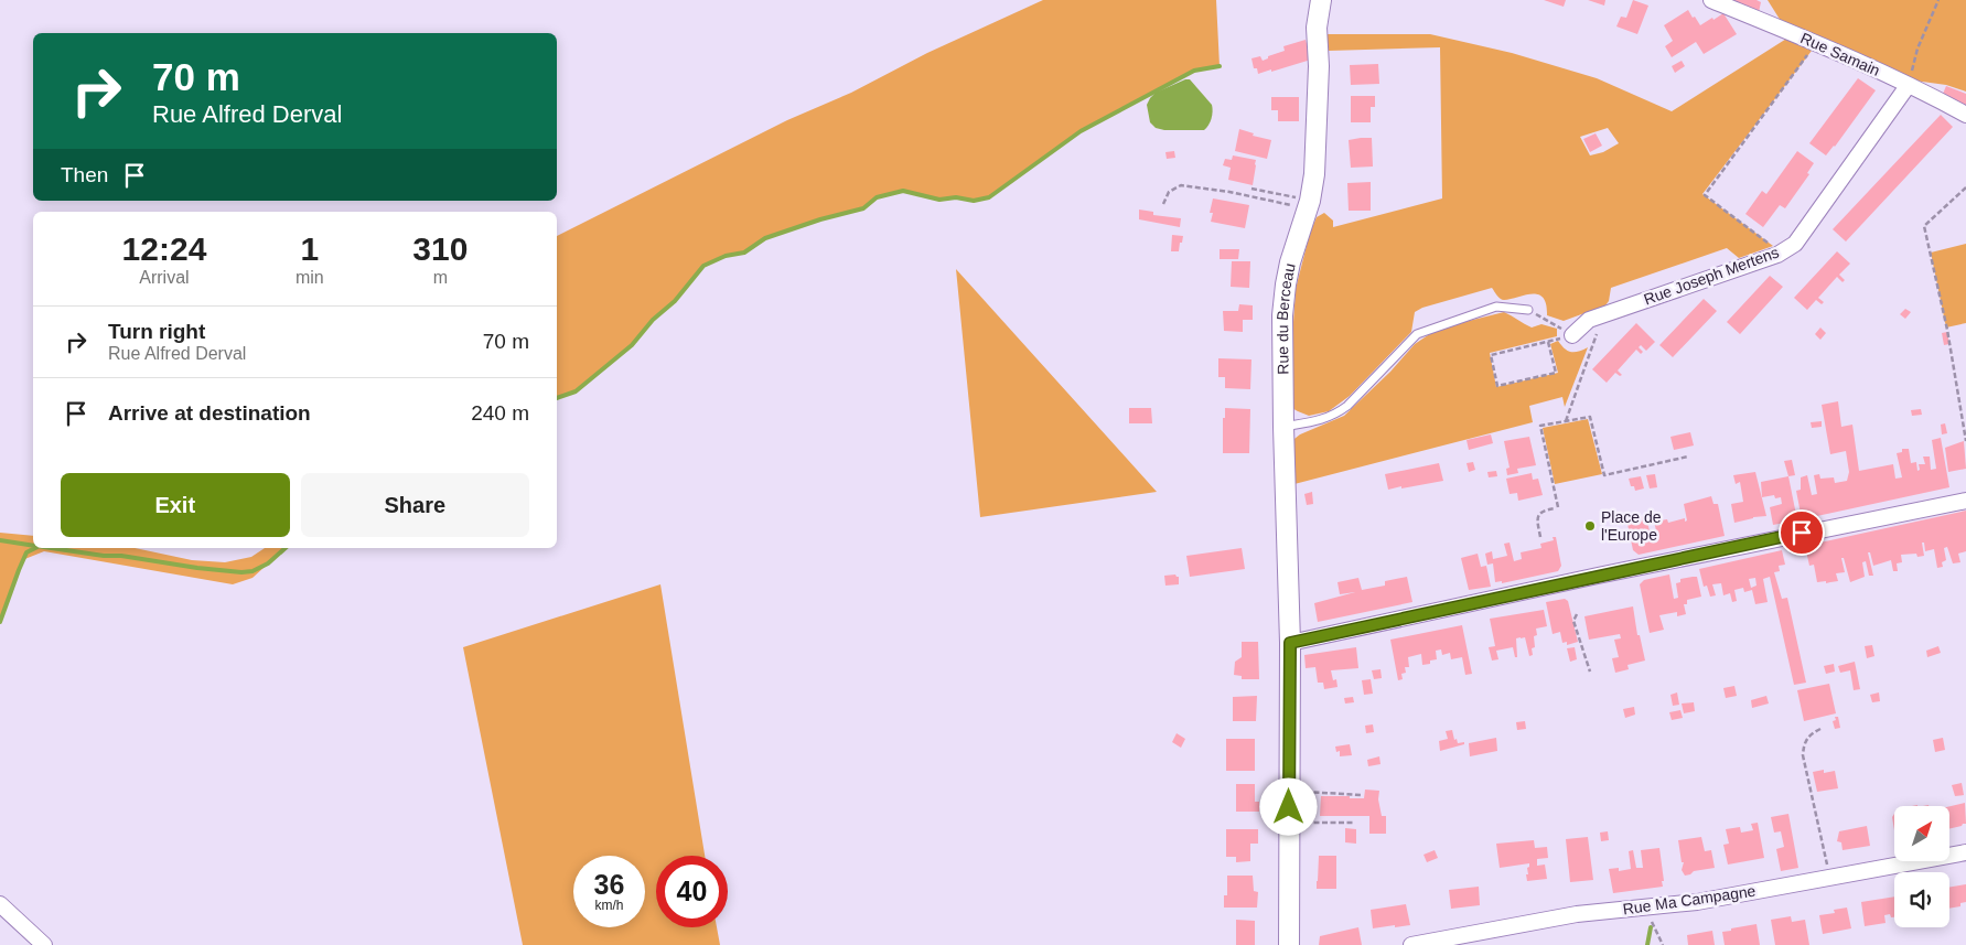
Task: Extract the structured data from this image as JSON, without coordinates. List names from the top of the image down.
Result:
{
  "streets": {
    "street": [
      "Rue Samain",
      "Rue Joseph Mertens",
      "Rue du Berceau",
      "Rue Ma Campagne"
    ]
  },
  "crossings": [
    ["Rue Samain", "Rue Joseph Mertens"]
  ],
  "places": ["Place de l'Europe"],
  "north": "top right",
  "page": {
    "turn": ["70 m", "Rue Alfred Derval"],
    "then": "Then",
    "eta": [
      "12:24",
      "Arrival",
      "1",
      "min",
      "310",
      "m"
    ],
    "list": [
      {
        "name": "Turn right",
        "note": "Rue Alfred Derval",
        "value": "70 m"
      },
      {
        "name": "Arrive at destination",
        "value": "240 m"
      }
    ],
    "buttons": ["Exit", "Share"],
    "speed": "36 km/h",
    "limit": "40"
  }
}
